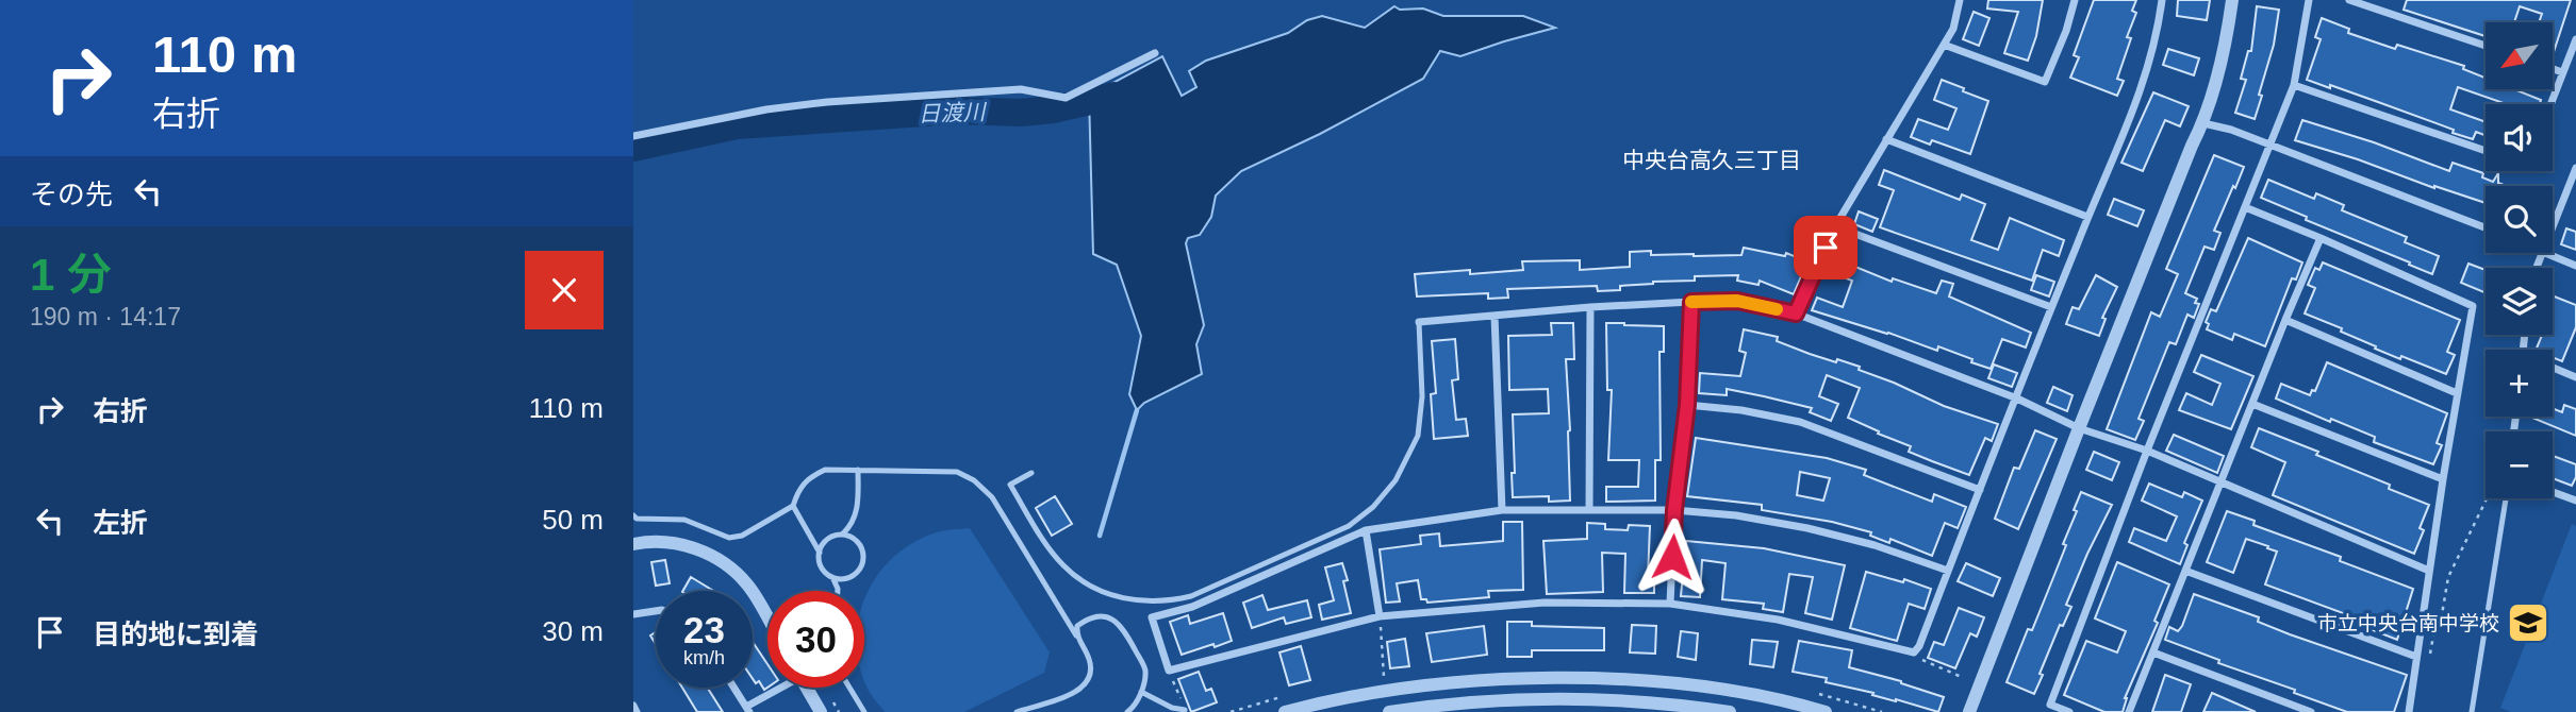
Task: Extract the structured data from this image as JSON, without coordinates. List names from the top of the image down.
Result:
{
  "districts": ["中央台高久三丁目"],
  "water": ["日渡川"],
  "places": {
    "school or university": ["市立中央台南中学校"]
  },
  "north": "bottom left",
  "page": {
    "turn": ["110 m", "右折"],
    "map_buttons": ["+", "−"],
    "then": "その先",
    "heading": ["1 分", "190 m · 14:17"],
    "list": [
      {
        "name": "右折",
        "value": "110 m"
      },
      {
        "name": "左折",
        "value": "50 m"
      },
      {
        "name": "目的地に到着",
        "value": "30 m"
      }
    ],
    "speed": "23 km/h",
    "limit": "30"
  }
}
